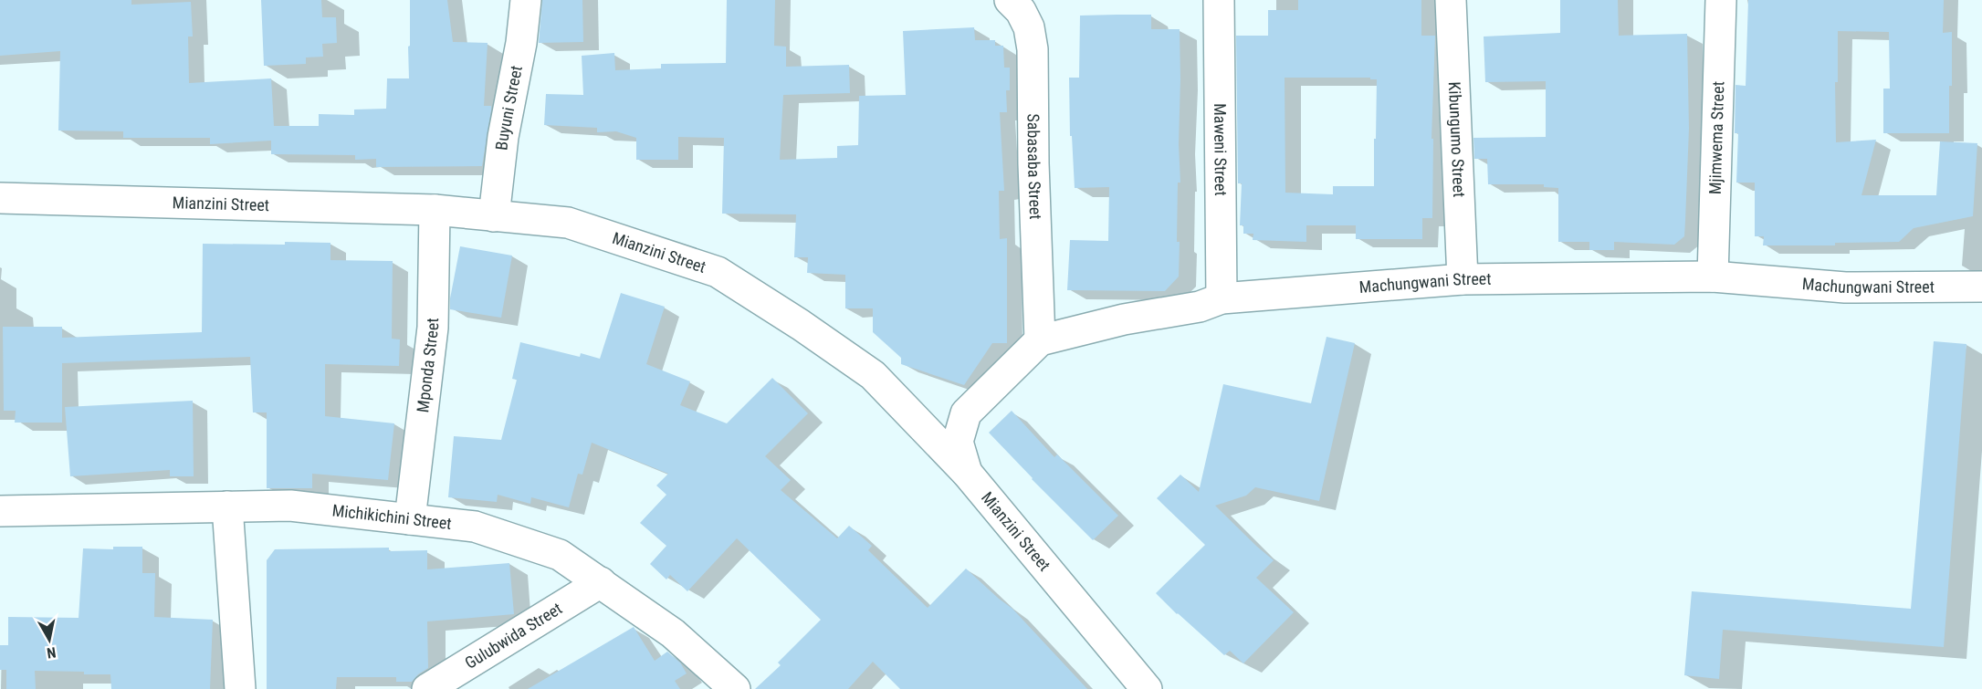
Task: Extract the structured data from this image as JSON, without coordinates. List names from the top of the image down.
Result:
{
  "streets": {
    "street": [
      "Buyuni Street",
      "Mjimwema Street",
      "Kibungumo Street",
      "Maweni Street",
      "Sabasaba Street",
      "Mianzini Street",
      "Machungwani Street",
      "Mponda Street",
      "Michikichini Street",
      "Gulubwida Street"
    ]
  },
  "crossings": [
    ["Buyuni Street", "Mianzini Street"],
    ["Mjimwema Street", "Machungwani Street"],
    ["Kibungumo Street", "Machungwani Street"],
    ["Maweni Street", "Machungwani Street"],
    ["Sabasaba Street", "Machungwani Street"],
    ["Mianzini Street", "Mponda Street"],
    ["Mponda Street", "Michikichini Street"],
    ["Michikichini Street", "Gulubwida Street"]
  ],
  "north": "bottom"
}
